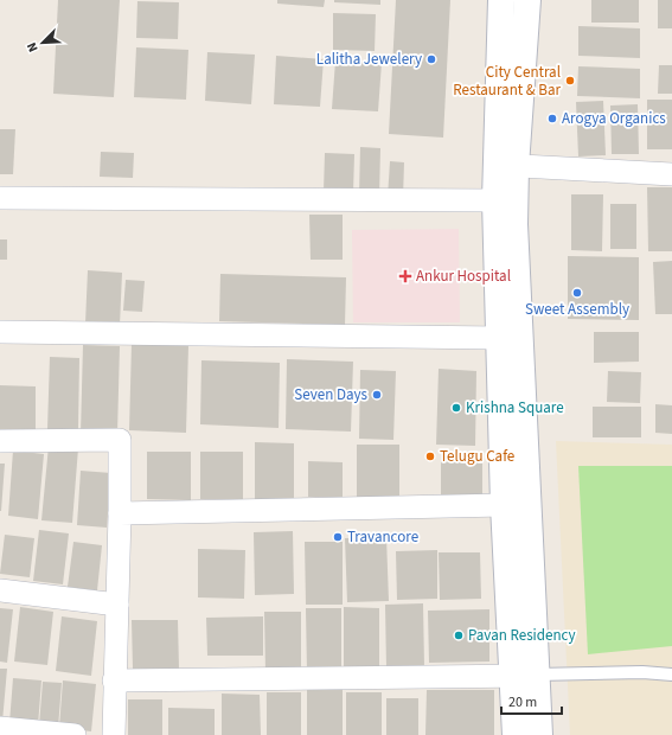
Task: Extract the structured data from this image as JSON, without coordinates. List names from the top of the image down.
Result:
{
  "places": {
    "other": [
      "Lalitha Jewelery",
      "City Central Restaurant & Bar",
      "Arogya Organics",
      "Sweet Assembly",
      "Seven Days",
      "Krishna Square",
      "Telugu Cafe",
      "Travancore",
      "Pavan Residency"
    ],
    "health": ["Ankur Hospital"]
  },
  "scale_bar": "20 m",
  "north": "bottom left"
}
